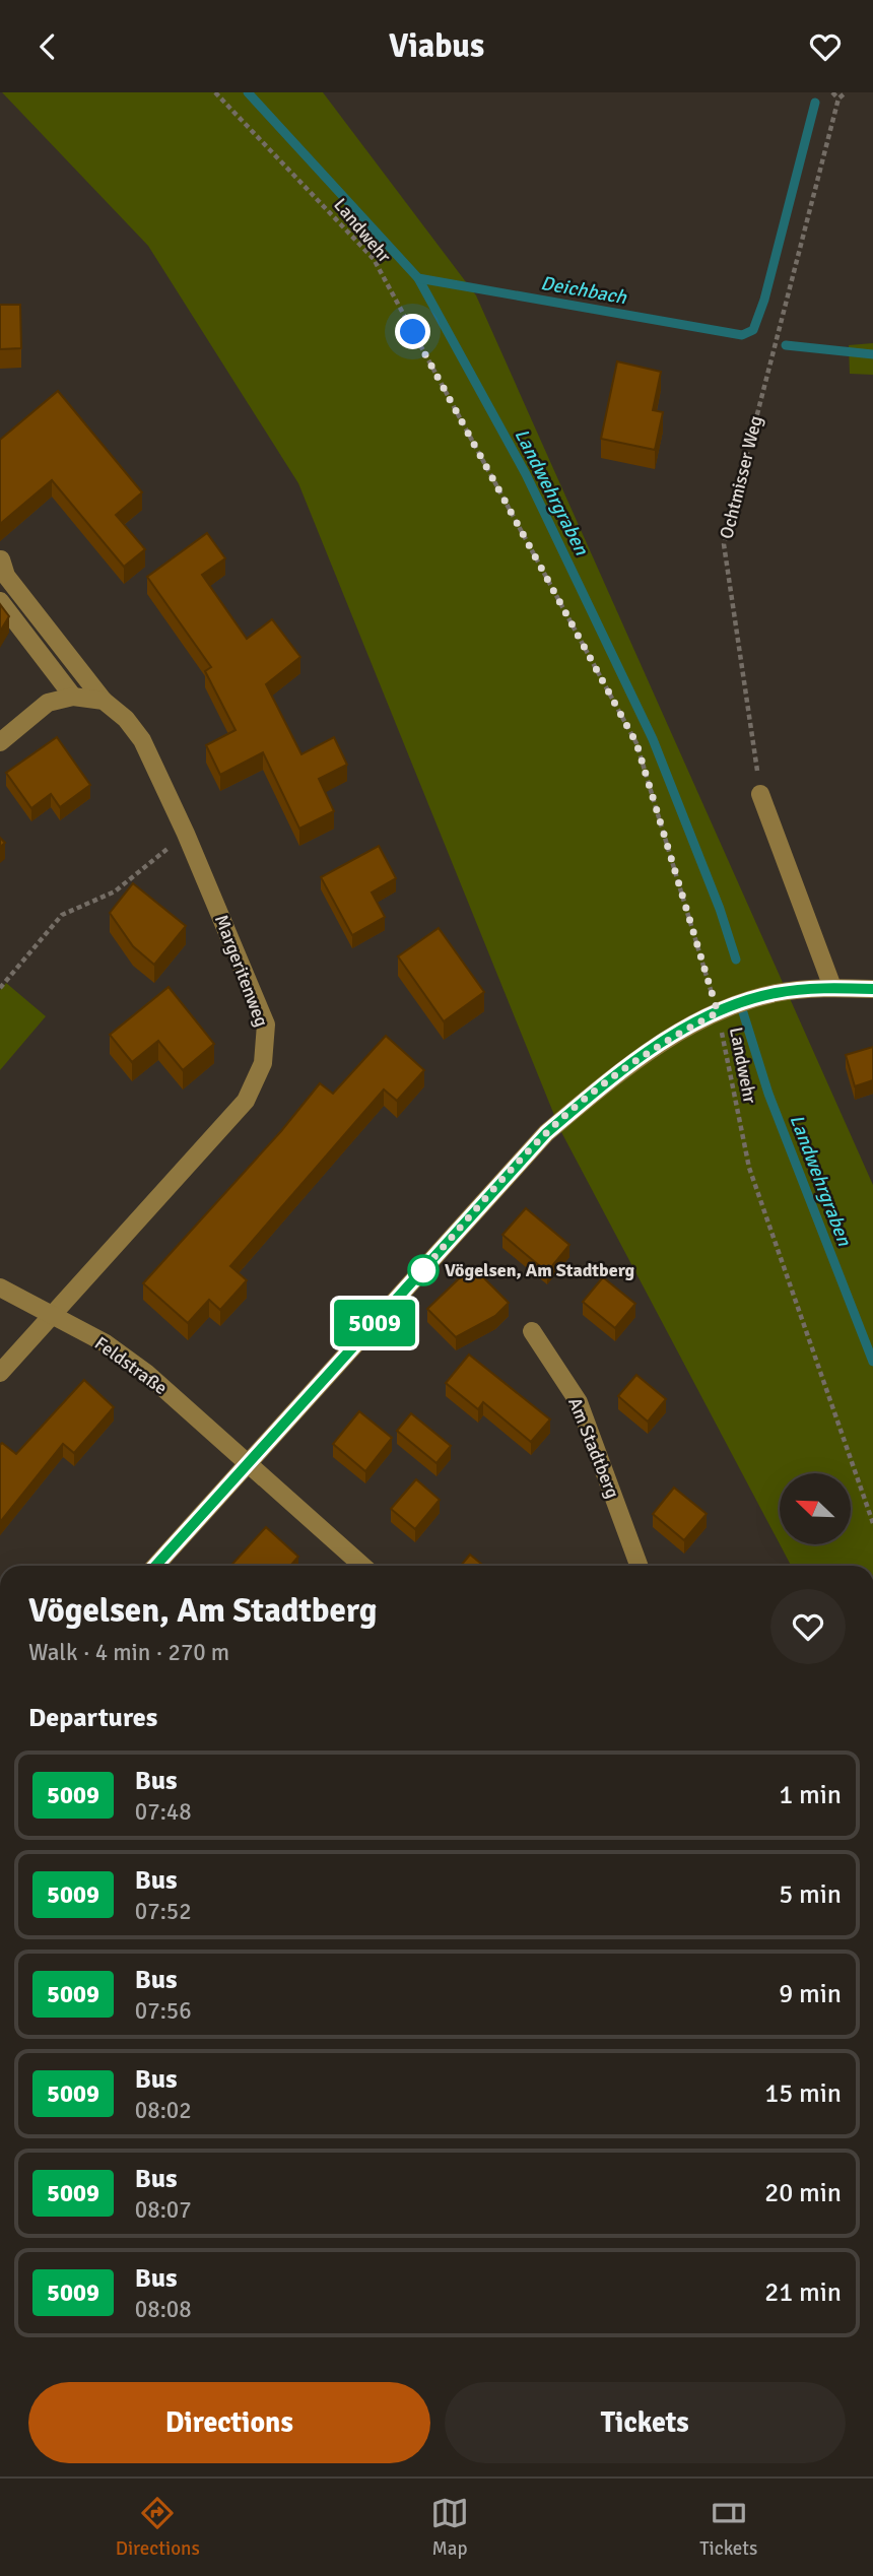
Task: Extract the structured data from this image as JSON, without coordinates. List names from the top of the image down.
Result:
{
  "streets": {
    "street": ["Margeritenweg", "Feldstraße", "Am Stadtberg"],
    "path": ["Landwehr", "Ochtmisser Weg"]
  },
  "crossings": [
    ["Margeritenweg", "Feldstraße"]
  ],
  "water": ["Deichbach", "Landwehrgraben"],
  "places": ["Vögelsen, Am Stadtberg"],
  "lines": ["bus line 5009"],
  "north": "top left",
  "page": {
    "header": "Viabus",
    "on_map": "5009",
    "heading": [
      ["Vögelsen, Am Stadtberg", "Walk · 4 min · 270 m"],
      "Departures"
    ],
    "list": [
      {
        "mark": "5009",
        "name": "Bus",
        "note": "07:48",
        "value": "1 min"
      },
      {
        "mark": "5009",
        "name": "Bus",
        "note": "07:52",
        "value": "5 min"
      },
      {
        "mark": "5009",
        "name": "Bus",
        "note": "07:56",
        "value": "9 min"
      },
      {
        "mark": "5009",
        "name": "Bus",
        "note": "08:02",
        "value": "15 min"
      },
      {
        "mark": "5009",
        "name": "Bus",
        "note": "08:07",
        "value": "20 min"
      },
      {
        "mark": "5009",
        "name": "Bus",
        "note": "08:08",
        "value": "21 min"
      }
    ],
    "buttons": ["Directions", "Tickets"],
    "tabs": ["Directions", "Map", "Tickets"]
  }
}
